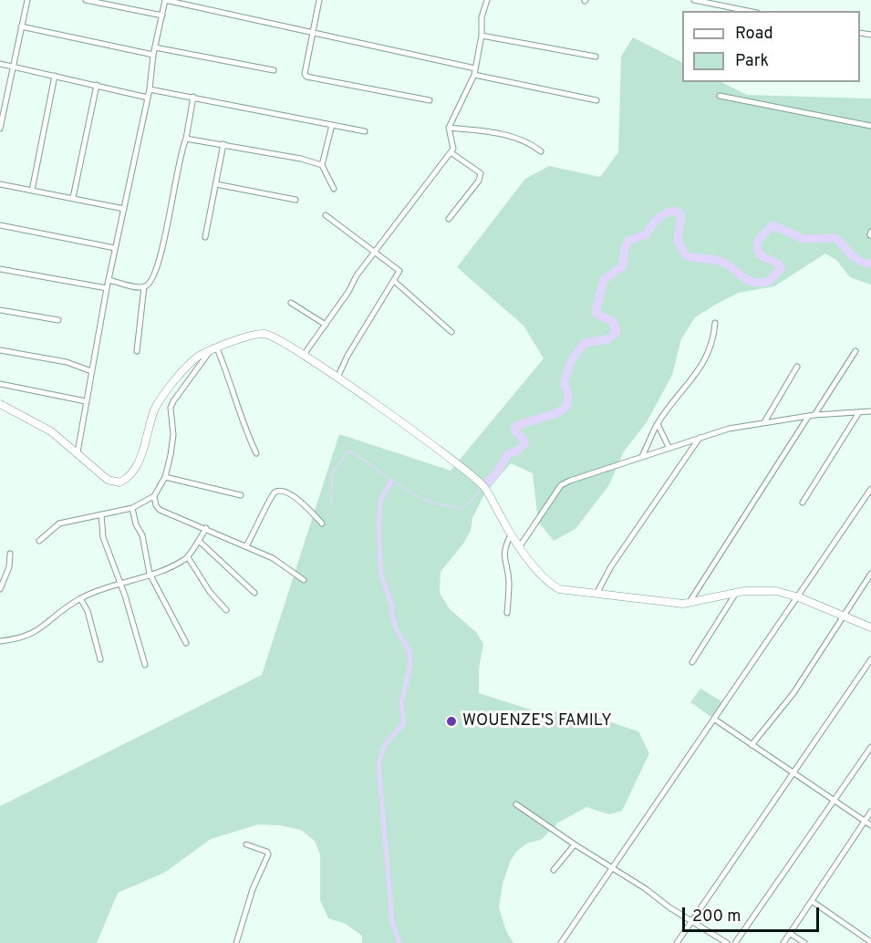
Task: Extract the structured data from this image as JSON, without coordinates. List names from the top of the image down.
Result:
{
  "places": ["WOUENZE'S FAMILY"],
  "legend": ["Road", "Park"],
  "scale_bar": "200 m"
}
